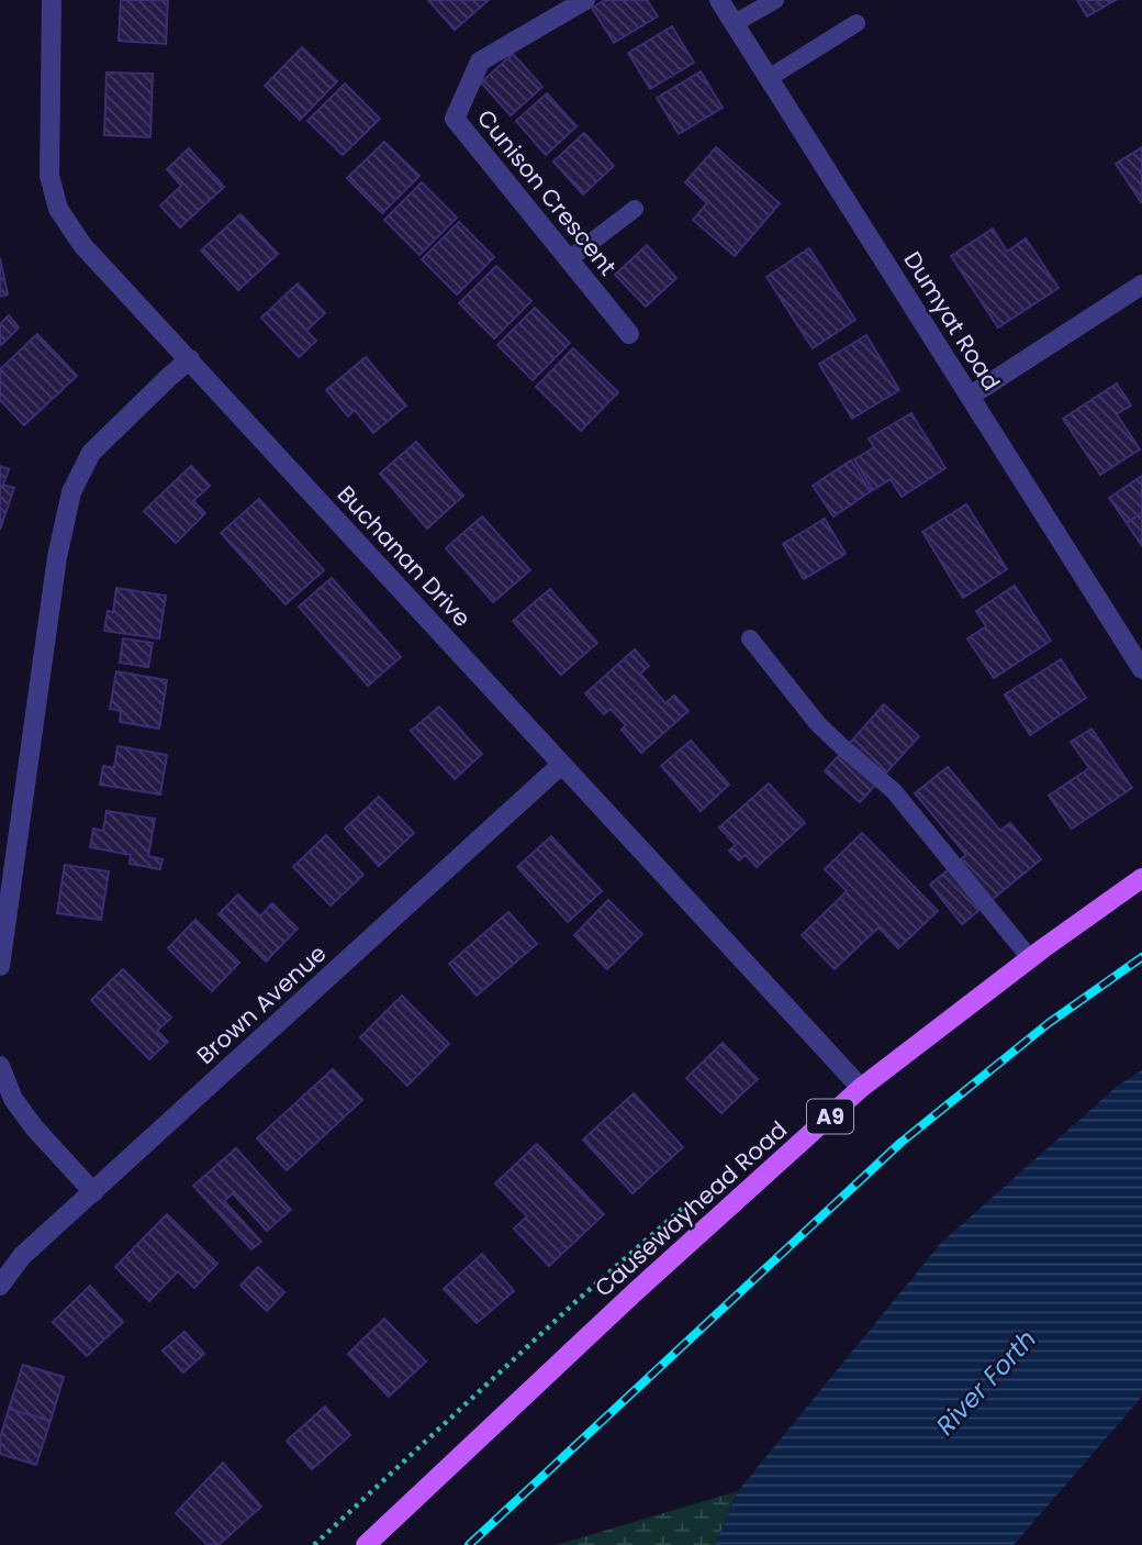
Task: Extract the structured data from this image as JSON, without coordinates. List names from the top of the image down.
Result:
{
  "streets": {
    "main road": ["A9", "Causewayhead Road"],
    "street": [
      "Cunison Crescent",
      "Dumyat Road",
      "Buchanan Drive",
      "Brown Avenue"
    ]
  },
  "crossings": [
    ["Buchanan Drive", "Brown Avenue"],
    ["Buchanan Drive", "Causewayhead Road"]
  ],
  "water": ["River Forth"]
}
